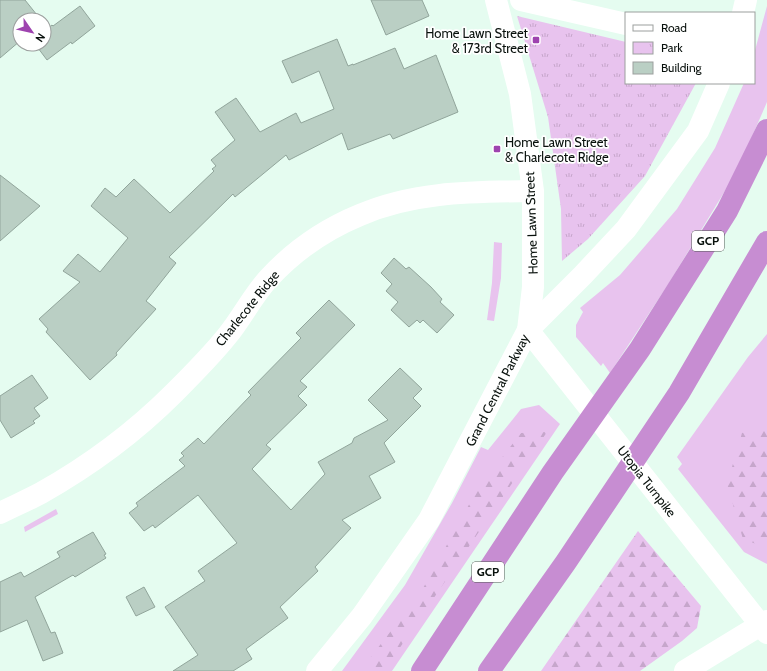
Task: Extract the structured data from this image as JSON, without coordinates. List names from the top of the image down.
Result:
{
  "streets": {
    "highway": ["GCP"],
    "main road": [
      "Home Lawn Street",
      "Charlecote Ridge",
      "Grand Central Parkway",
      "Utopia Turnpike"
    ]
  },
  "crossings": [
    ["Home Lawn Street", "Charlecote Ridge"],
    ["Home Lawn Street", "Grand Central Parkway"],
    ["Home Lawn Street", "Utopia Turnpike"],
    ["Grand Central Parkway", "Utopia Turnpike"]
  ],
  "places": {
    "transit": ["Home Lawn Street & 173rd Street", "Home Lawn Street & Charlecote Ridge"]
  },
  "legend": ["Road", "Park", "Building"],
  "north": "bottom right"
}
